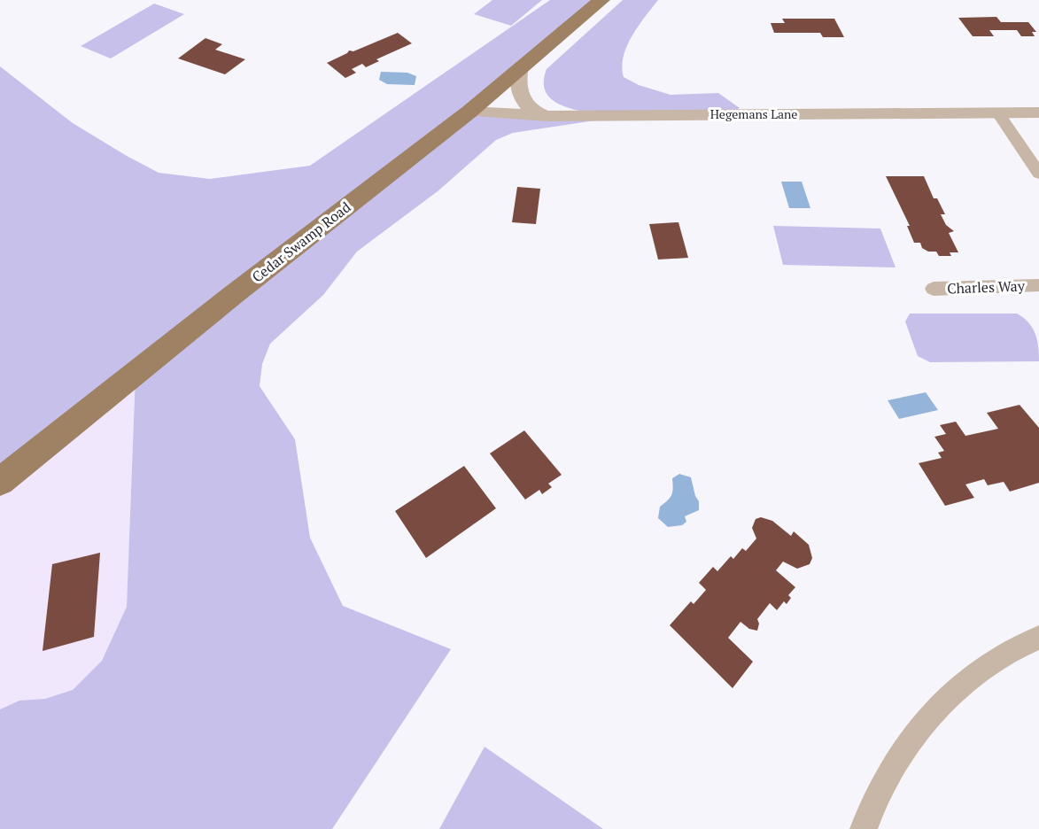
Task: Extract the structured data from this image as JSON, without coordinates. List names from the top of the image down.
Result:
{
  "streets": {
    "main road": ["Cedar Swamp Road"],
    "street": ["Hegemans Lane", "Charles Way"]
  },
  "crossings": [
    ["Hegemans Lane", "Cedar Swamp Road"]
  ]
}
